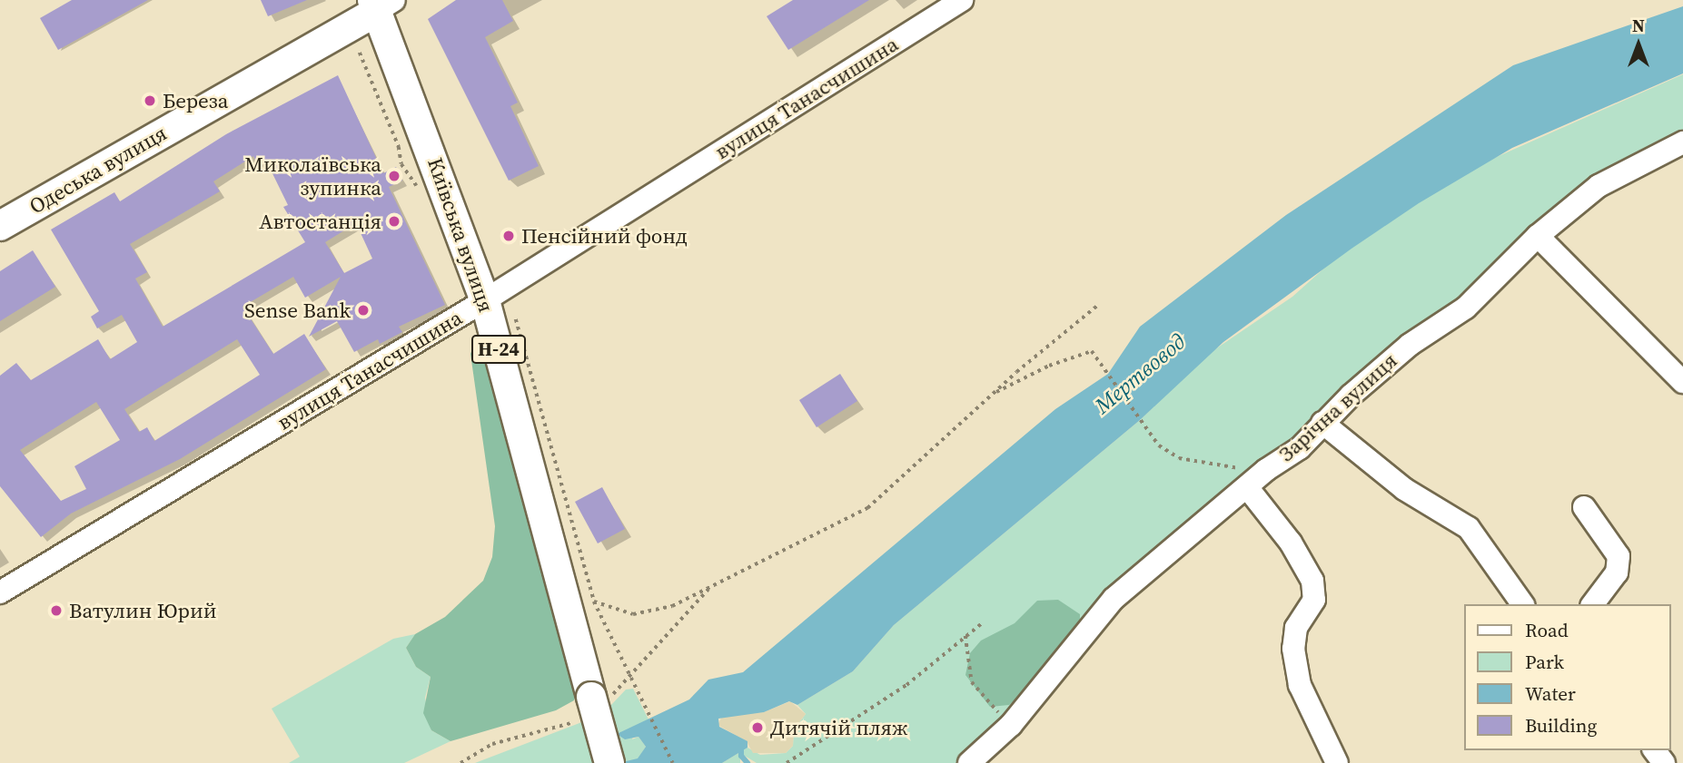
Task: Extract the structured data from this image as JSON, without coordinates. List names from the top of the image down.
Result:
{
  "streets": {
    "main road": ["Одеська вулиця", "Київська вулиця", "Н-24"],
    "street": ["вулиця Танасчишина", "Зарічна вулиця"]
  },
  "crossings": [
    ["вулиця Танасчишина", "Київська вулиця"],
    ["Одеська вулиця", "Київська вулиця"]
  ],
  "water": ["Мертвовод"],
  "places": [
    "Береза",
    "Миколаївська зупинка",
    "Автостанція",
    "Пенсійний фонд",
    "Sense Bank",
    "Ватулин Юрий",
    "Дитячій пляж"
  ],
  "legend": [
    "Road",
    "Park",
    "Water",
    "Building"
  ],
  "north": "top"
}
